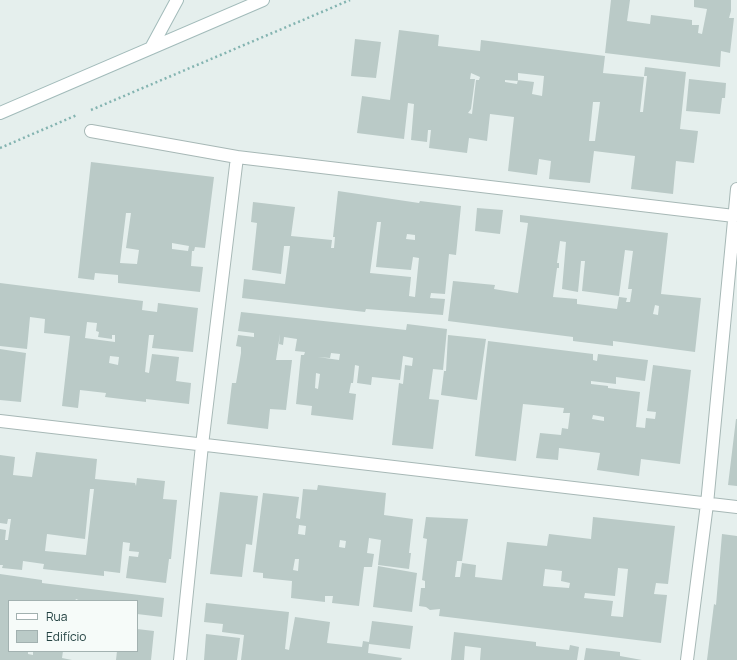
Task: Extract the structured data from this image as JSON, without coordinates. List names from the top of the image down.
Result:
{
  "legend": ["Rua", "Edifício"]
}
